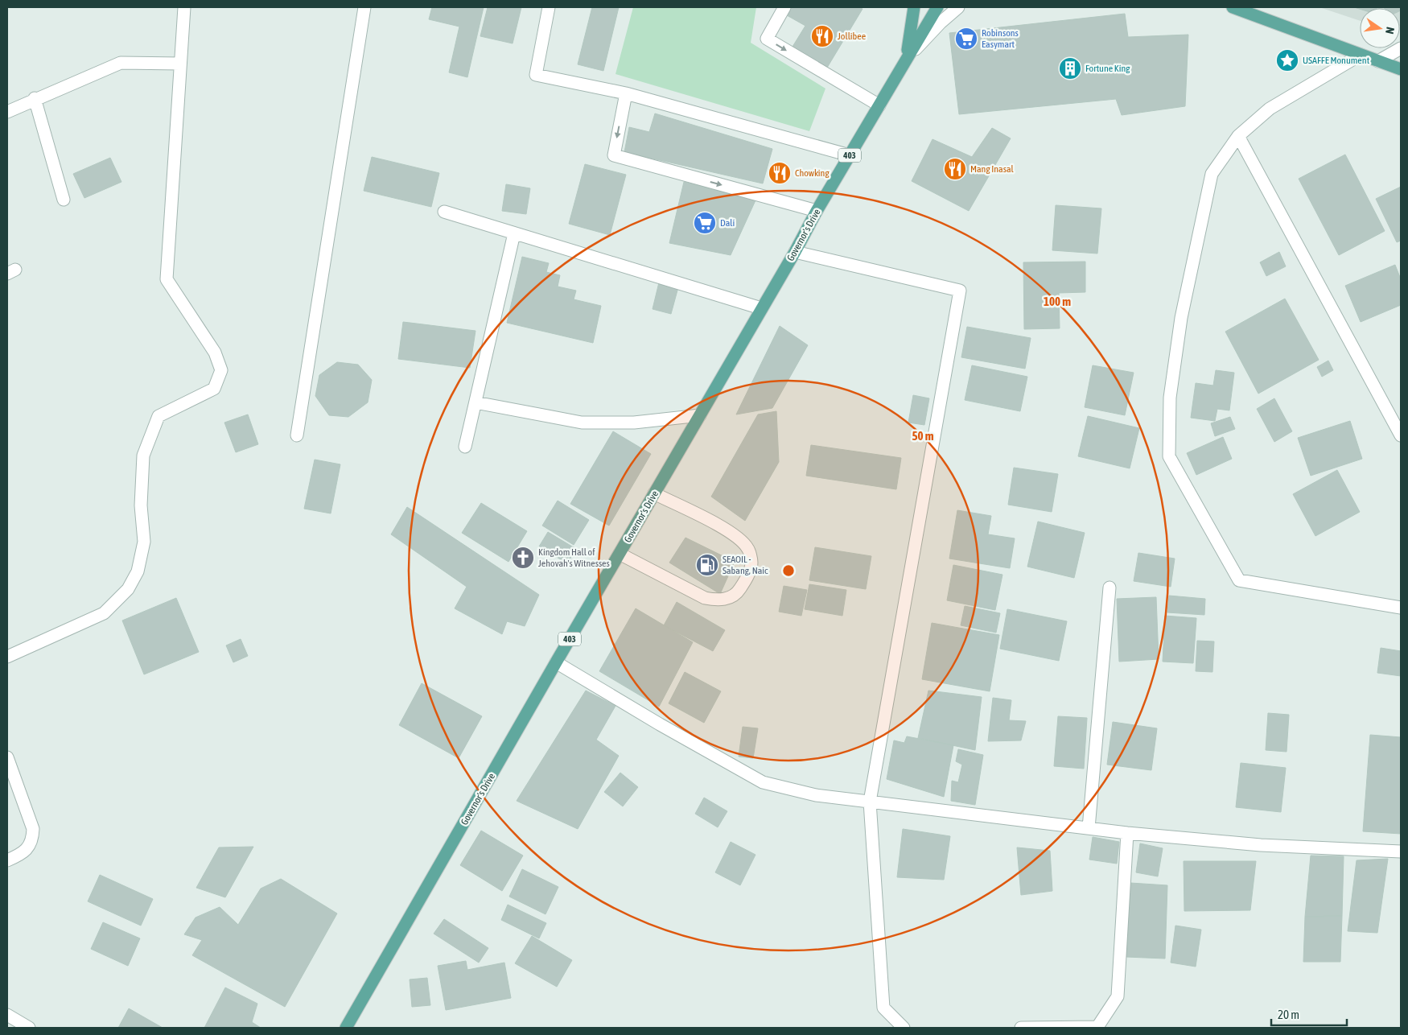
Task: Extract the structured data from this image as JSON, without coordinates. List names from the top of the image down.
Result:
{
  "streets": {
    "main road": ["403", "Governor's Drive"]
  },
  "places": {
    "restaurant": ["Jollibee", "Mang Inasal", "Chowking"],
    "supermarket": ["Robinsons Easymart", "Dali"],
    "place": ["USAFFE Monument"],
    "building": ["Fortune King"],
    "church": ["Kingdom Hall of Jehovah's Witnesses"],
    "fuel station": ["SEAOIL - Sabang, Naic"]
  },
  "scale_bar": "20 m",
  "north": "right",
  "rings": ["100 m", "50 m"]
}
